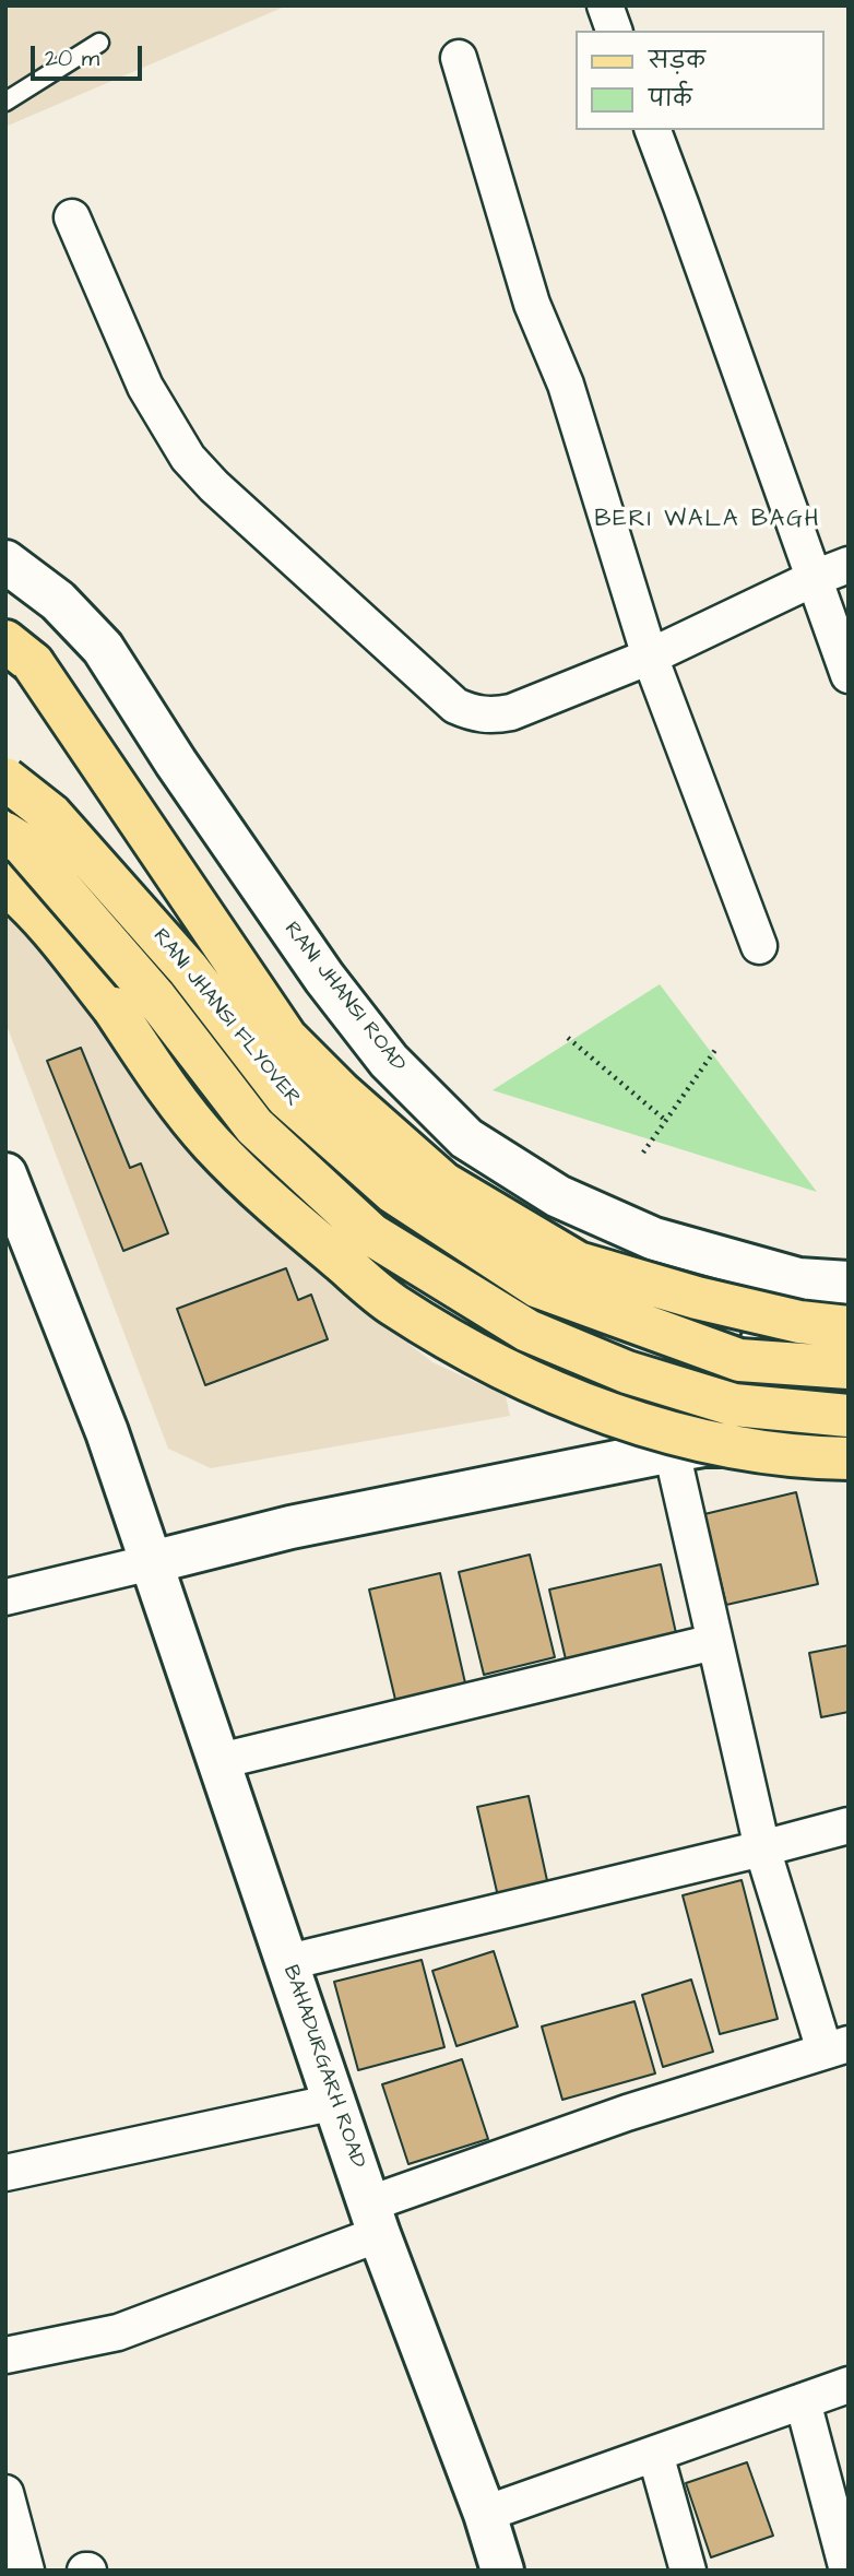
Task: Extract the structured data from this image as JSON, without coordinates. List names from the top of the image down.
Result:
{
  "streets": {
    "main road": ["RANI JHANSI ROAD", "RANI JHANSI FLYOVER", "BAHADURGARH ROAD"]
  },
  "districts": ["BERI WALA BAGH"],
  "legend": ["सड़क", "पार्क"],
  "scale_bar": "20 m"
}
